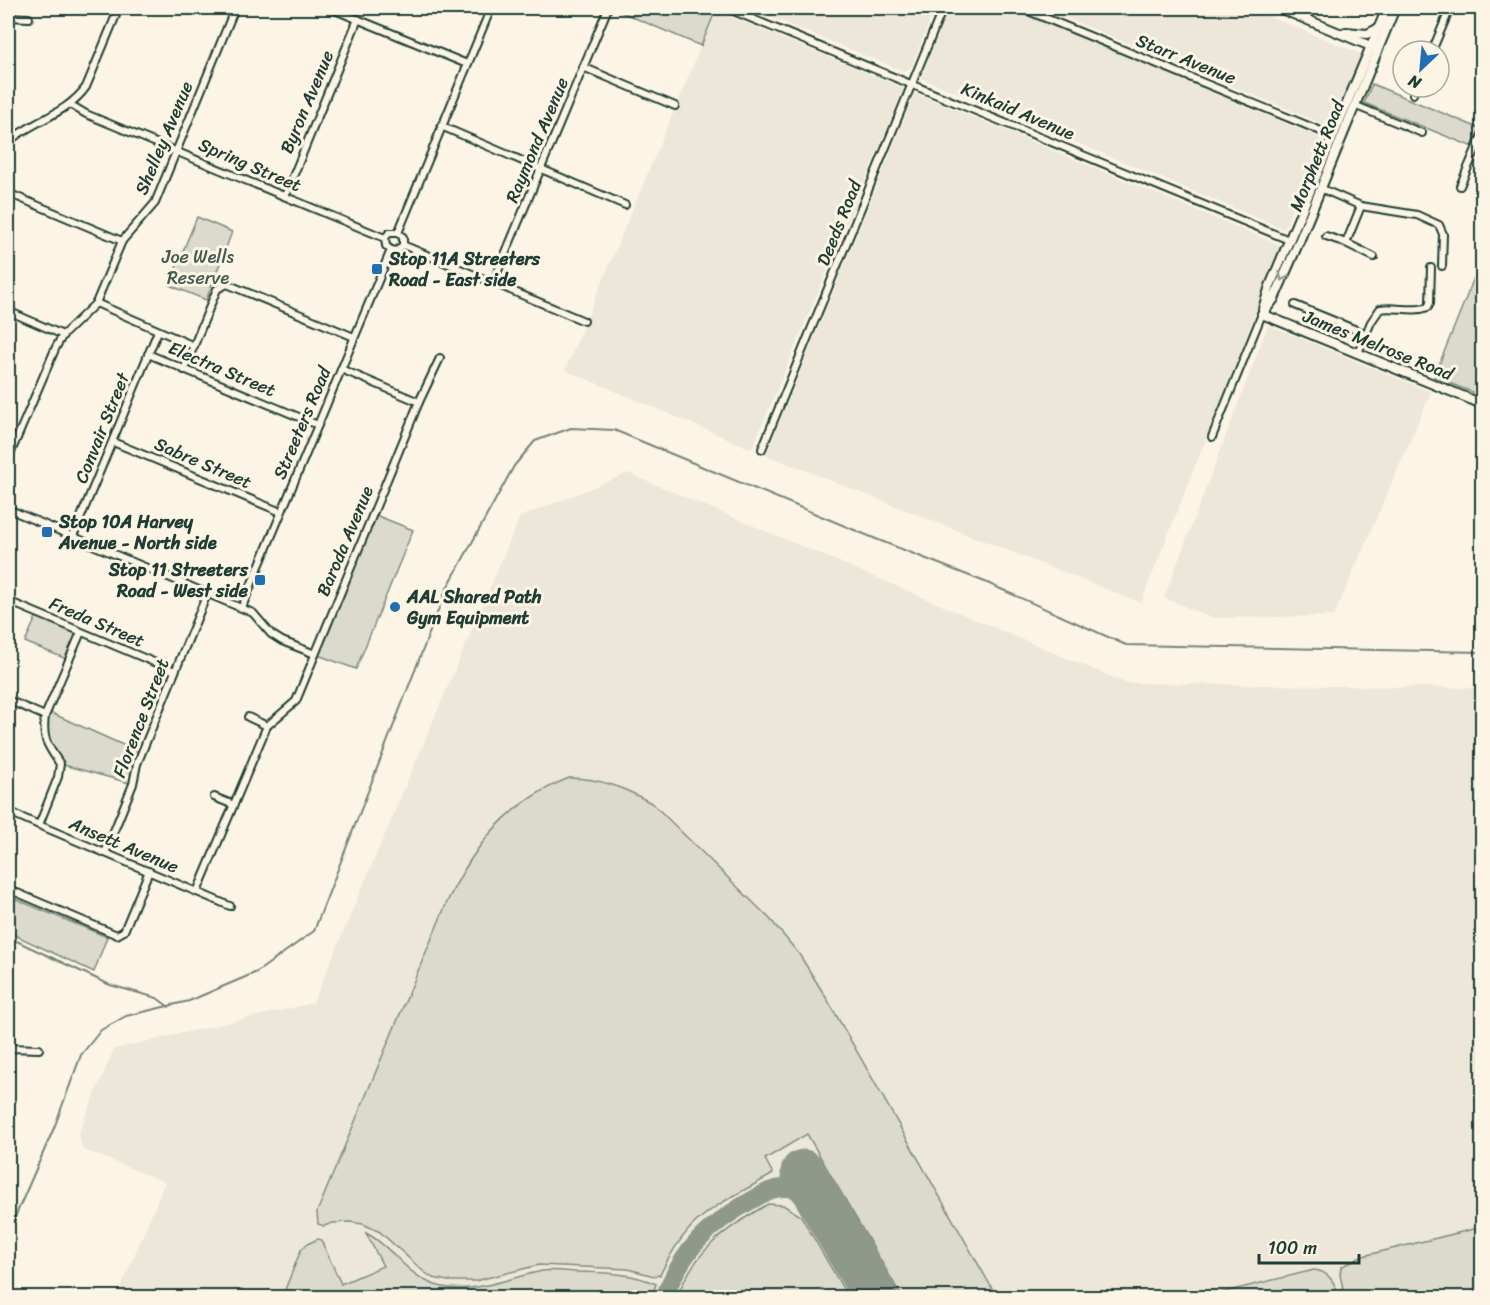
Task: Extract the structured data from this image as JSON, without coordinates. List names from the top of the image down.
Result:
{
  "streets": {
    "street": [
      "Starr Avenue",
      "Byron Avenue",
      "Kinkaid Avenue",
      "Shelley Avenue",
      "Raymond Avenue",
      "Morphett Road",
      "Spring Street",
      "Deeds Road",
      "James Melrose Road",
      "Electra Street",
      "Streeters Road",
      "Convair Street",
      "Sabre Street",
      "Baroda Avenue",
      "Freda Street",
      "Florence Street",
      "Ansett Avenue"
    ]
  },
  "crossings": [
    ["Starr Avenue", "Morphett Road"],
    ["Byron Avenue", "Spring Street"],
    ["Kinkaid Avenue", "Morphett Road"],
    ["Kinkaid Avenue", "Deeds Road"],
    ["Shelley Avenue", "Spring Street"],
    ["Morphett Road", "James Melrose Road"],
    ["Spring Street", "Streeters Road"],
    ["Electra Street", "Streeters Road"],
    ["Electra Street", "Convair Street"],
    ["Streeters Road", "Sabre Street"],
    ["Convair Street", "Sabre Street"],
    ["Baroda Avenue", "Ansett Avenue"],
    ["Freda Street", "Florence Street"],
    ["Florence Street", "Ansett Avenue"]
  ],
  "parks": ["Joe Wells Reserve"],
  "places": {
    "transit": ["Stop 11A Streeters Road - East side", "Stop 10A Harvey Avenue - North side", "Stop 11 Streeters Road - West side"],
    "other": ["AAL Shared Path Gym Equipment"]
  },
  "scale_bar": "100 m",
  "north": "bottom left"
}
